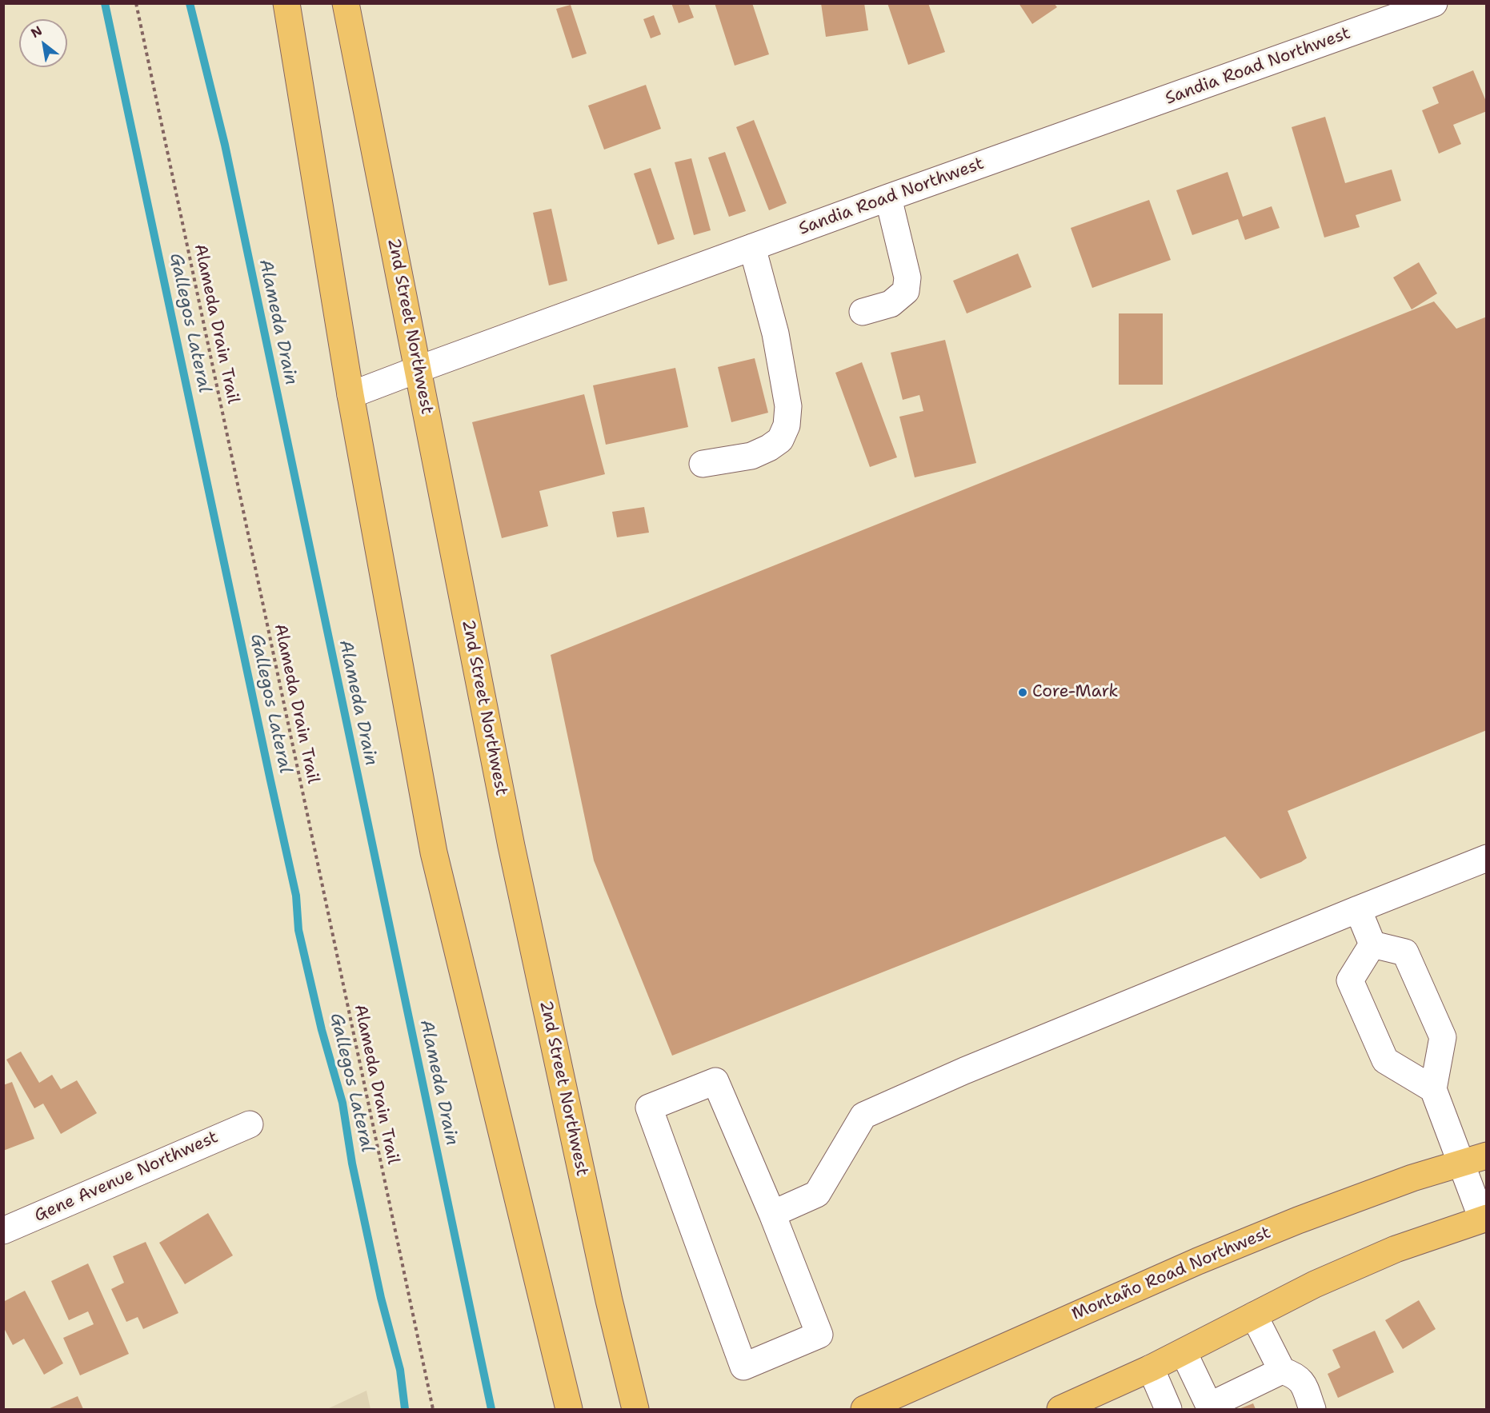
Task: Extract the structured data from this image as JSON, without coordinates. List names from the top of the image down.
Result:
{
  "streets": {
    "main road": ["2nd Street Northwest", "Montaño Road Northwest"],
    "street": ["Sandia Road Northwest", "Gene Avenue Northwest"],
    "path": ["Alameda Drain Trail"]
  },
  "crossings": [
    ["Sandia Road Northwest", "2nd Street Northwest"]
  ],
  "water": ["Alameda Drain", "Gallegos Lateral"],
  "places": ["Core-Mark"],
  "north": "top left"
}
